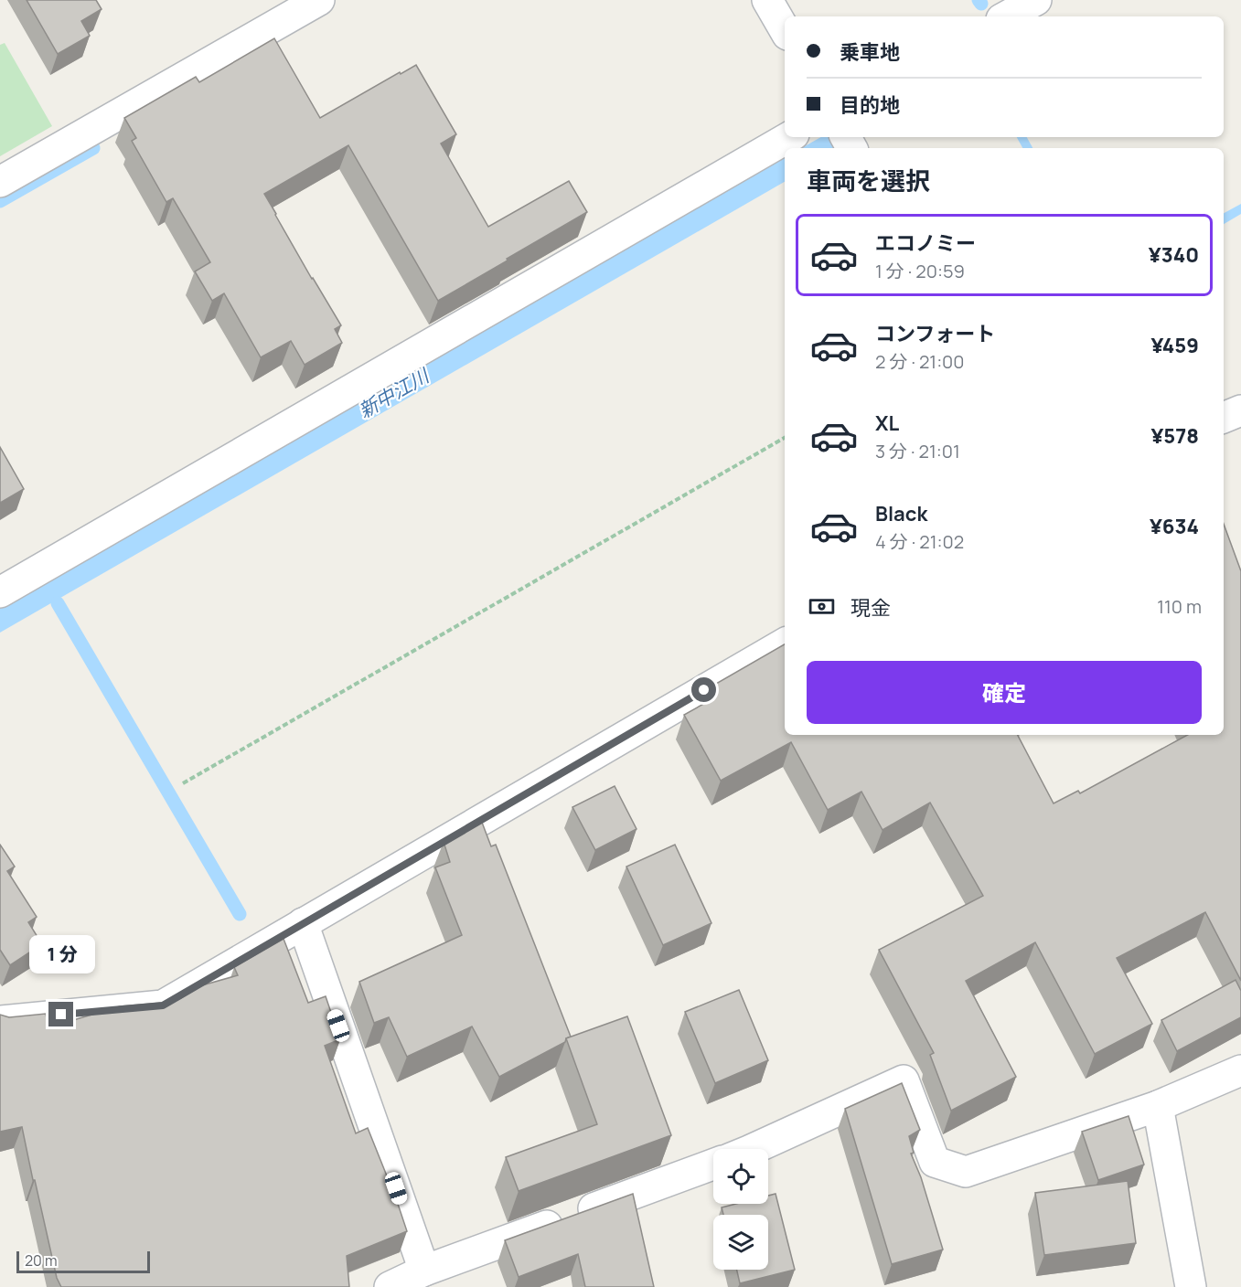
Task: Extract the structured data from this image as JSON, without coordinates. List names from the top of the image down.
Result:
{
  "water": ["新中江川"],
  "scale_bar": "20 m",
  "page": {
    "banner": ["乗車地", "目的地"],
    "heading": "車両を選択",
    "list": [
      {
        "name": "エコノミー",
        "note": "1 分 · 20:59",
        "value": "¥340"
      },
      {
        "name": "コンフォート",
        "note": "2 分 · 21:00",
        "value": "¥459"
      },
      {
        "name": "XL",
        "note": "3 分 · 21:01",
        "value": "¥578"
      },
      {
        "name": "Black",
        "note": "4 分 · 21:02",
        "value": "¥634"
      }
    ],
    "pay": ["現金", "110 m"],
    "buttons": "確定",
    "bubble": "1 分",
    "scale": "20 m"
  }
}
